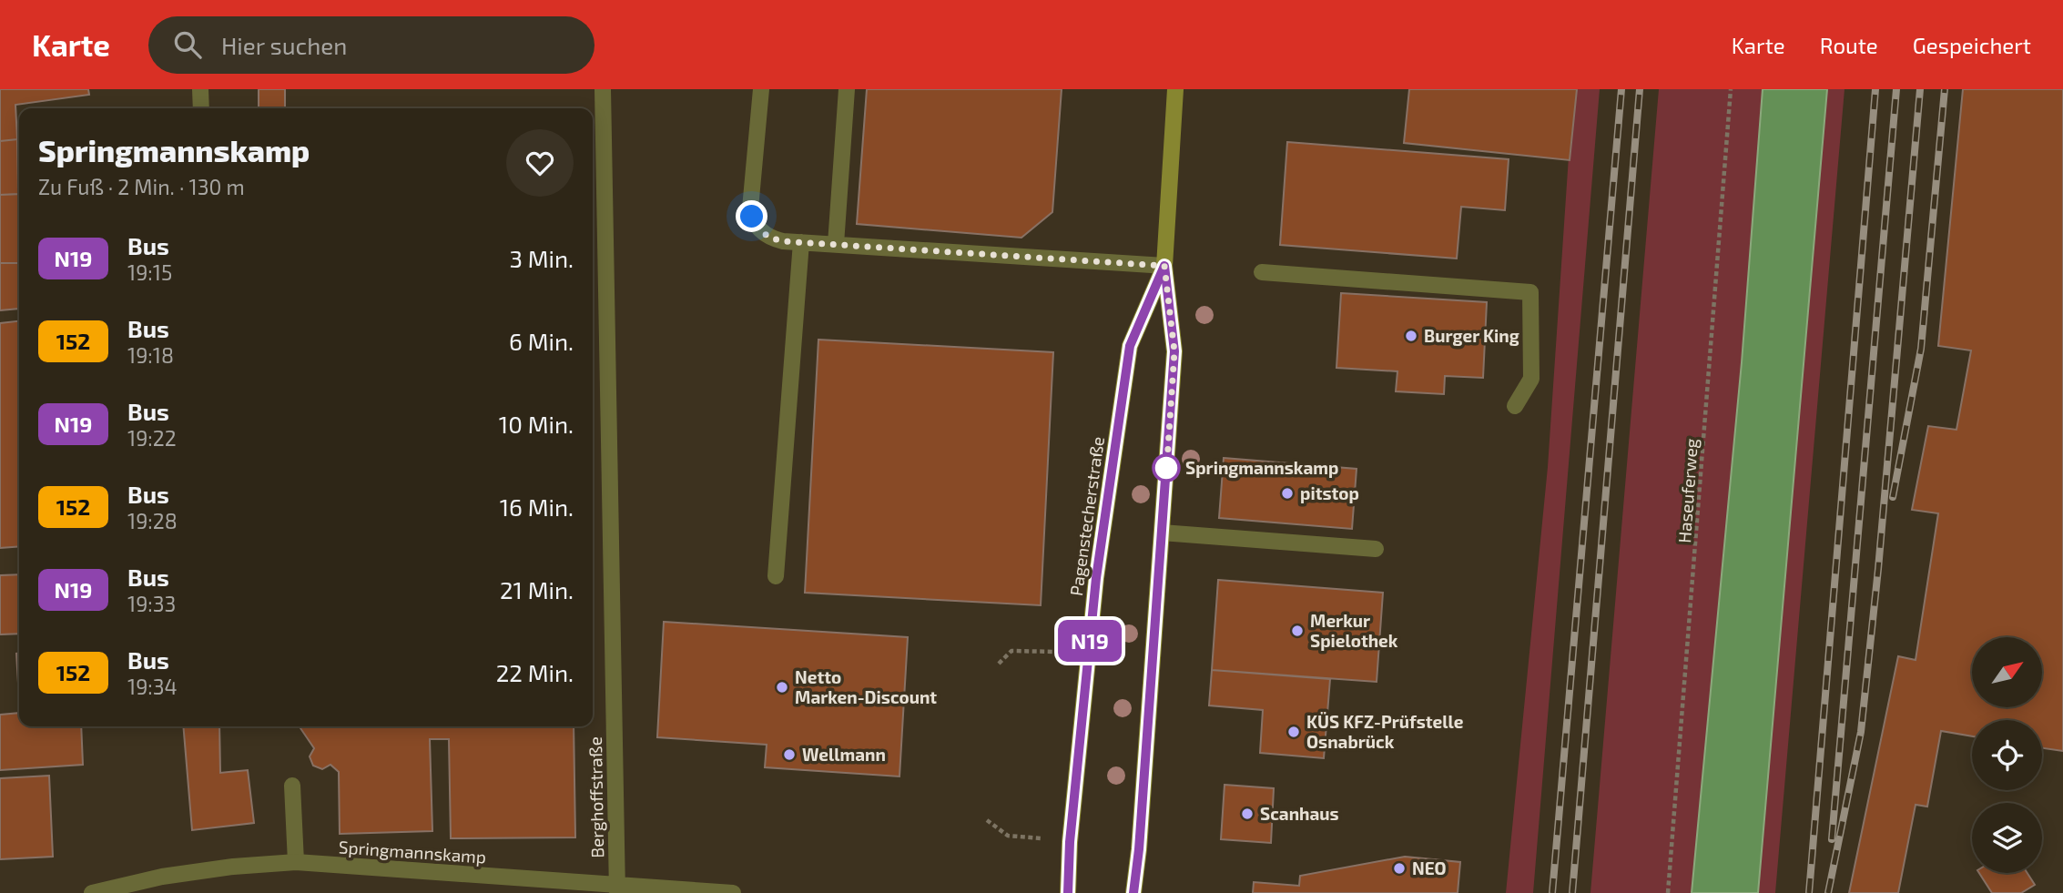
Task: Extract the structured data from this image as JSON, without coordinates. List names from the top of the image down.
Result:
{
  "streets": {
    "main road": ["Pagenstecherstraße"],
    "street": ["Berghoffstraße", "Springmannskamp"],
    "path": ["Haseuferweg"]
  },
  "crossings": [
    ["Berghoffstraße", "Springmannskamp"]
  ],
  "places": [
    "Burger King",
    "Springmannskamp",
    "pitstop",
    "Merkur Spielothek",
    "Netto Marken-Discount",
    "KÜS KFZ-Prüfstelle Osnabrück",
    "Wellmann",
    "Scanhaus",
    "NEO"
  ],
  "lines": ["bus line N19"],
  "north": "top right",
  "page": {
    "header": "Karte",
    "search": "Hier suchen",
    "nav": ["Karte", "Route", "Gespeichert"],
    "on_map": "N19",
    "heading": ["Springmannskamp", "Zu Fuß · 2 Min. · 130 m"],
    "list": [
      {
        "mark": "N19",
        "name": "Bus",
        "note": "19:15",
        "value": "3 Min."
      },
      {
        "mark": "152",
        "name": "Bus",
        "note": "19:18",
        "value": "6 Min."
      },
      {
        "mark": "N19",
        "name": "Bus",
        "note": "19:22",
        "value": "10 Min."
      },
      {
        "mark": "152",
        "name": "Bus",
        "note": "19:28",
        "value": "16 Min."
      },
      {
        "mark": "N19",
        "name": "Bus",
        "note": "19:33",
        "value": "21 Min."
      },
      {
        "mark": "152",
        "name": "Bus",
        "note": "19:34",
        "value": "22 Min."
      }
    ]
  }
}
